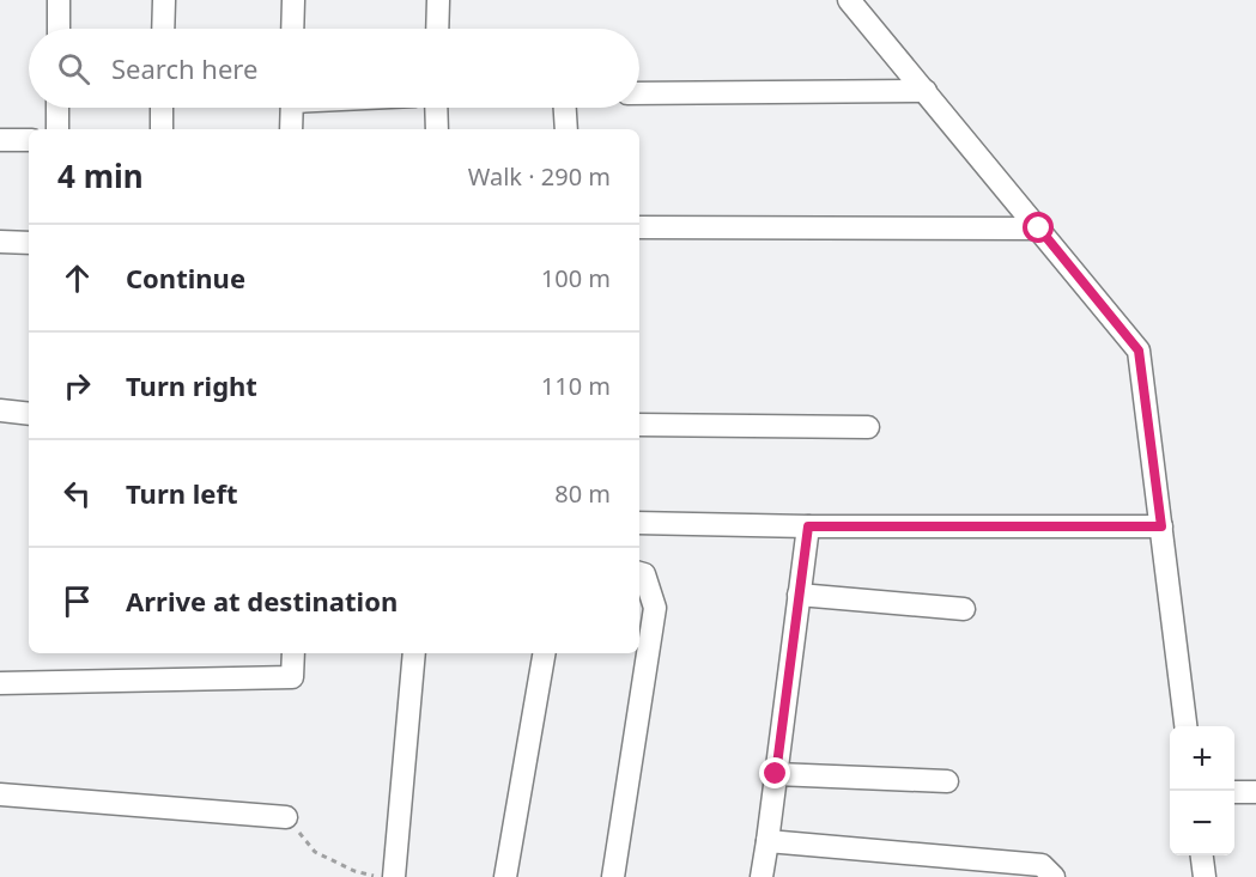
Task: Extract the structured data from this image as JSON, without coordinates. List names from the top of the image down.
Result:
{
  "page": {
    "search": "Search here",
    "heading": ["4 min", "Walk · 290 m"],
    "list": [
      ["Continue", "100 m"],
      ["Turn right", "110 m"],
      ["Turn left", "80 m"],
      "Arrive at destination"
    ],
    "map_buttons": ["+", "−"]
  }
}
